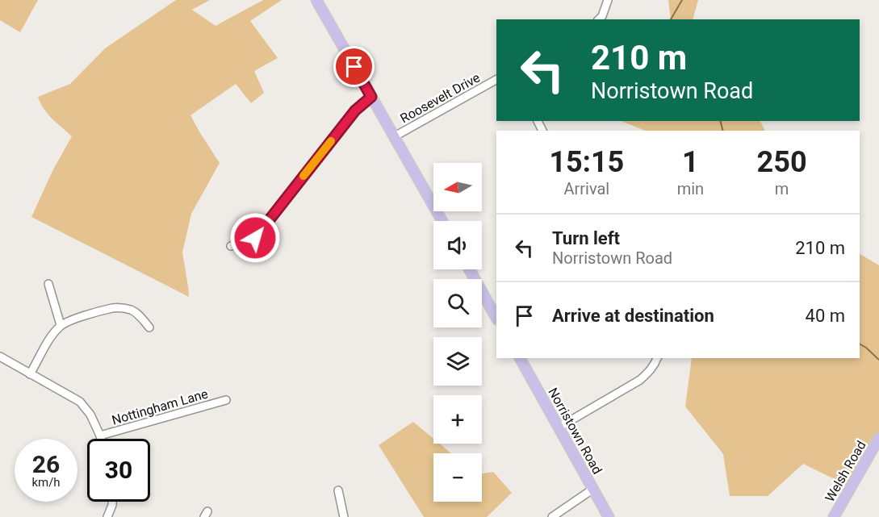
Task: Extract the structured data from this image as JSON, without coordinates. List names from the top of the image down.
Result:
{
  "streets": {
    "main road": ["Norristown Road", "Welsh Road"],
    "street": ["Roosevelt Drive", "Nottingham Lane"]
  },
  "north": "left",
  "page": {
    "turn": ["210 m", "Norristown Road"],
    "eta": [
      "15:15",
      "Arrival",
      "1",
      "min",
      "250",
      "m"
    ],
    "map_buttons": ["+", "−"],
    "list": [
      {
        "name": "Turn left",
        "note": "Norristown Road",
        "value": "210 m"
      },
      {
        "name": "Arrive at destination",
        "value": "40 m"
      }
    ],
    "speed": "26 km/h",
    "limit": "30"
  }
}
